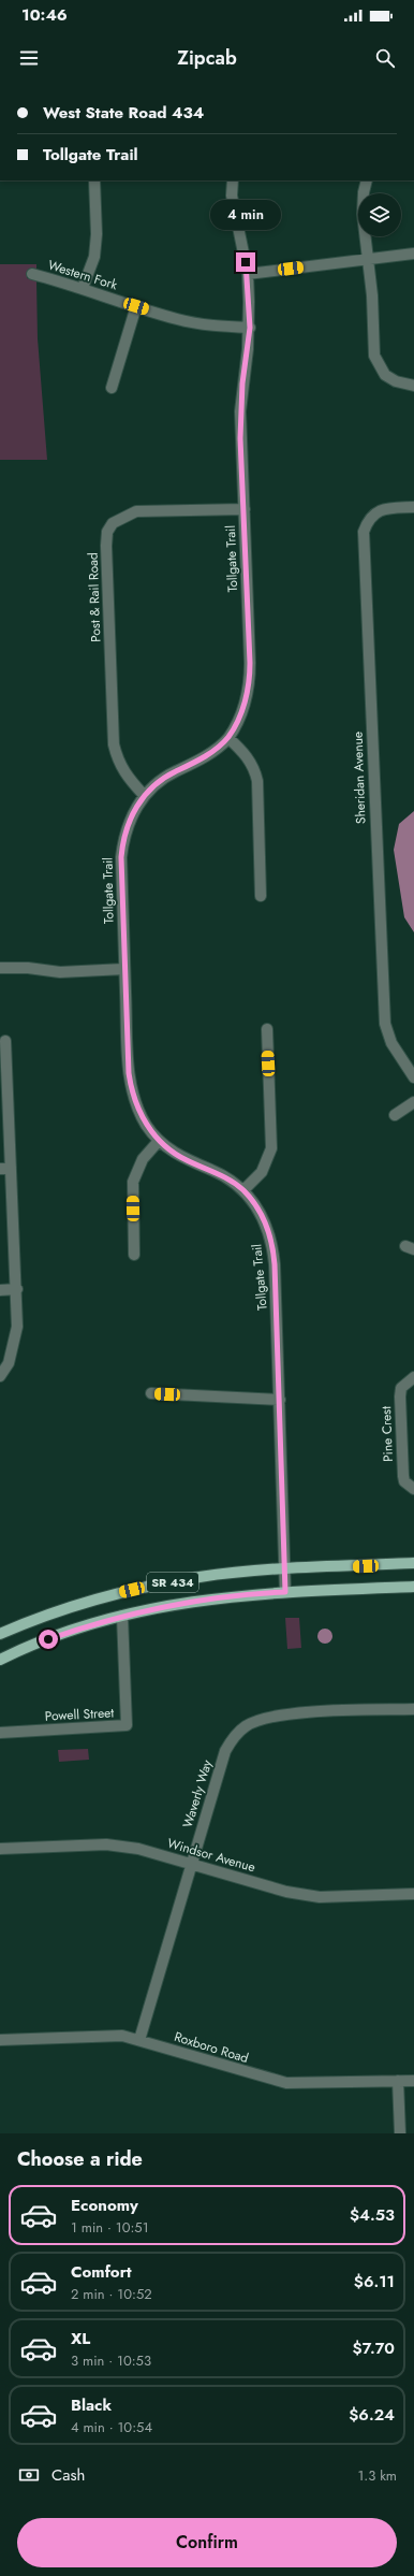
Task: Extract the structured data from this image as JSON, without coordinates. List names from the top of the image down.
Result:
{
  "streets": {
    "main road": ["SR 434"],
    "street": [
      "Western Fork",
      "Tollgate Trail",
      "Post & Rail Road",
      "Sheridan Avenue",
      "Pine Crest",
      "Powell Street",
      "Waverly Way",
      "Windsor Avenue",
      "Roxboro Road"
    ]
  },
  "crossings": [
    ["Western Fork", "Tollgate Trail"],
    ["Tollgate Trail", "Post & Rail Road"],
    ["Tollgate Trail", "SR 434"],
    ["SR 434", "Powell Street"],
    ["Waverly Way", "Windsor Avenue"],
    ["Waverly Way", "Roxboro Road"]
  ],
  "page": {
    "status": "10:46",
    "header": "Zipcab",
    "banner": ["West State Road 434", "Tollgate Trail"],
    "bubble": "4 min",
    "heading": "Choose a ride",
    "list": [
      {
        "name": "Economy",
        "note": "1 min · 10:51",
        "value": "$4.53"
      },
      {
        "name": "Comfort",
        "note": "2 min · 10:52",
        "value": "$6.11"
      },
      {
        "name": "XL",
        "note": "3 min · 10:53",
        "value": "$7.70"
      },
      {
        "name": "Black",
        "note": "4 min · 10:54",
        "value": "$6.24"
      }
    ],
    "pay": ["Cash", "1.3 km"],
    "buttons": "Confirm"
  }
}
